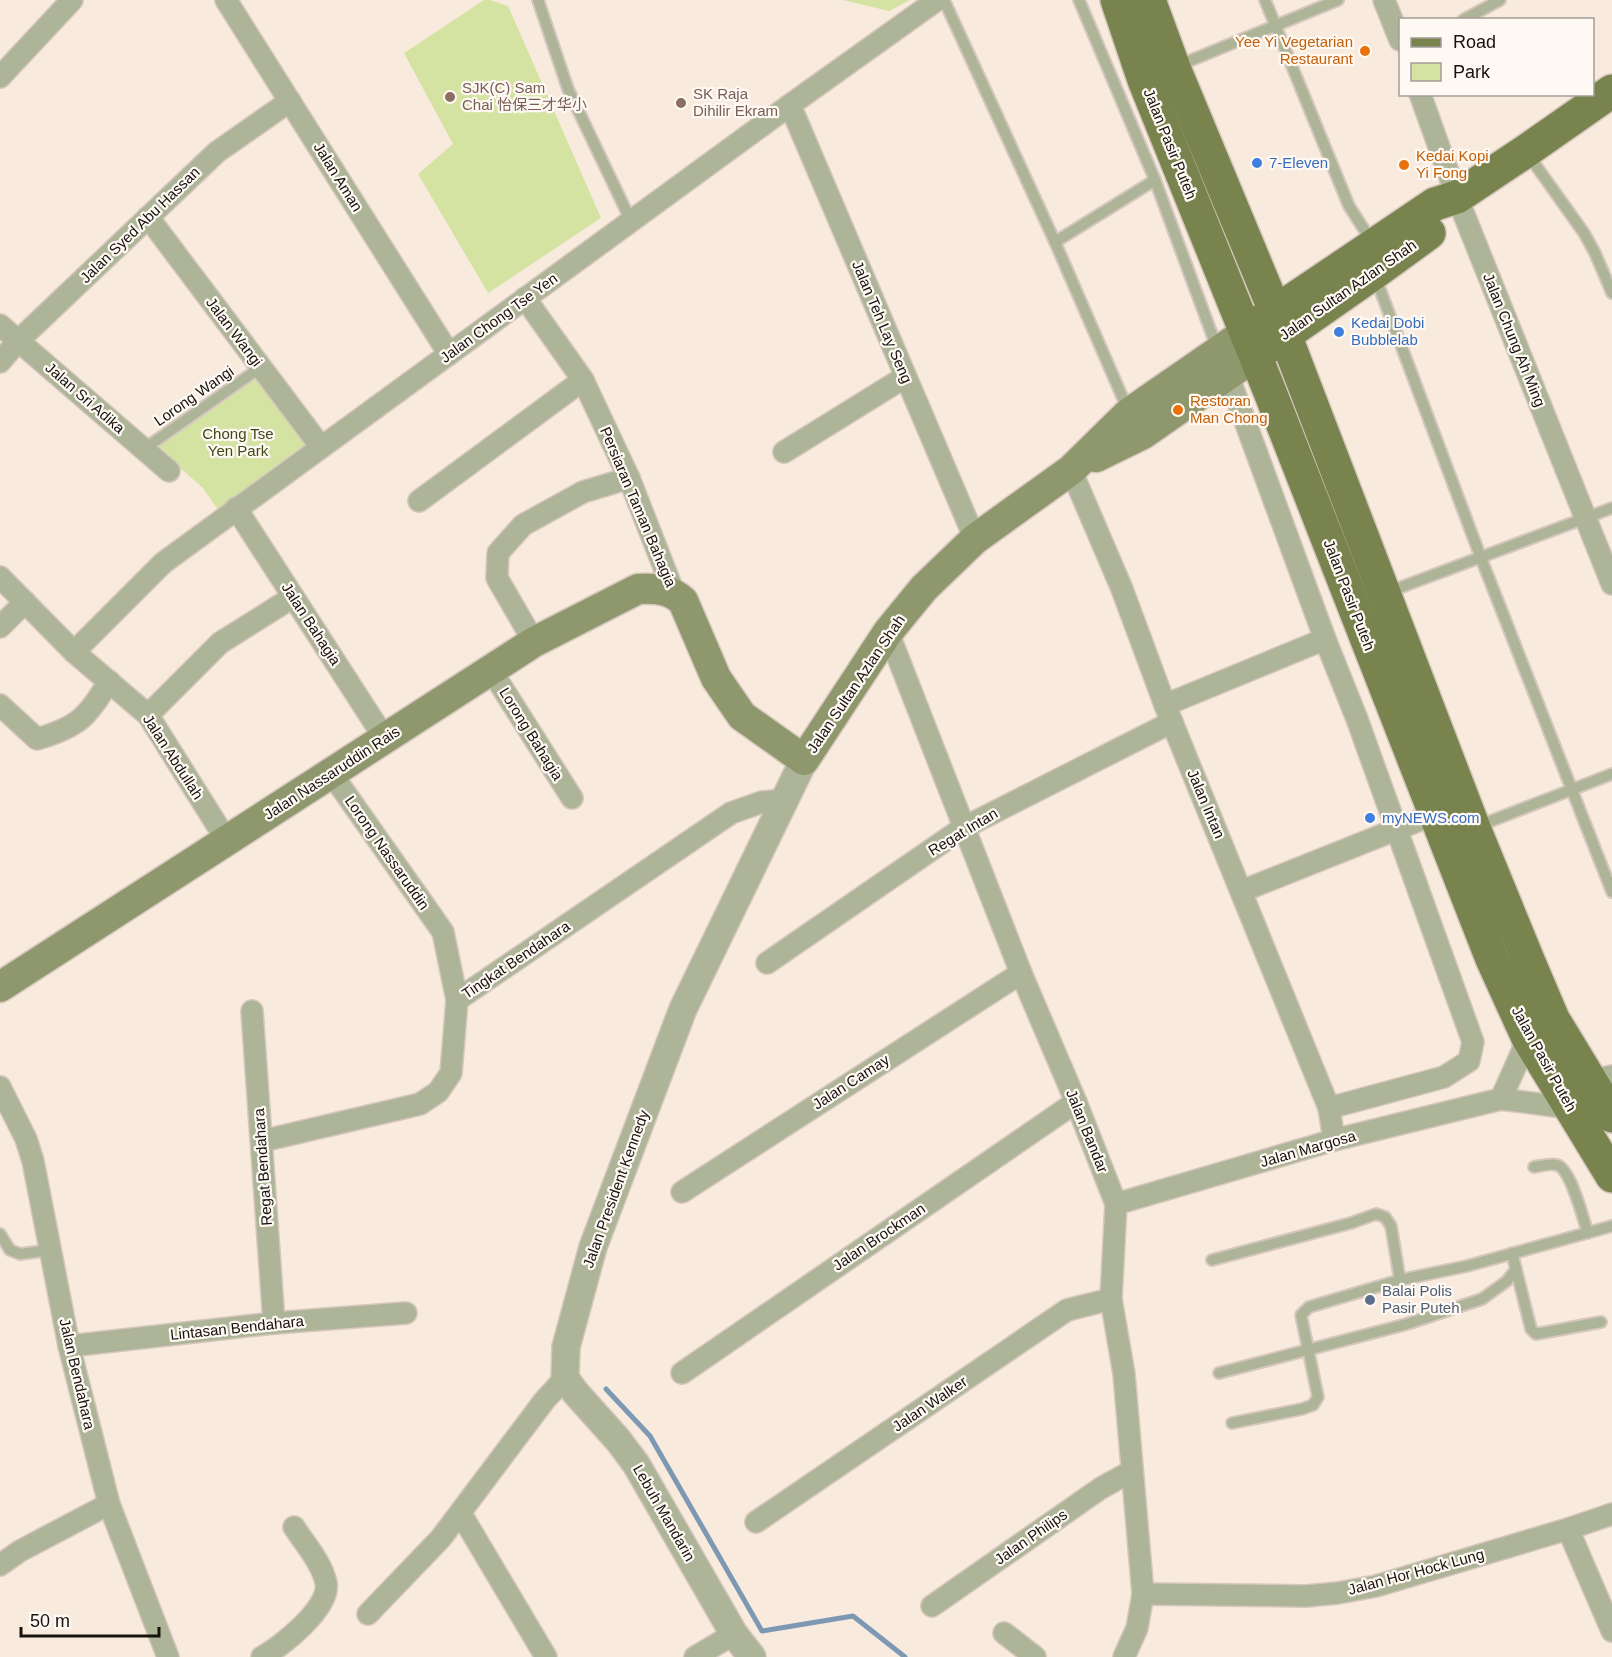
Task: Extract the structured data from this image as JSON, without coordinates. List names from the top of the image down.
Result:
{
  "streets": {
    "main road": [
      "Jalan Pasir Puteh",
      "Jalan Sultan Azlan Shah",
      "Persiaran Taman Bahagia",
      "Jalan Nassaruddin Rais"
    ],
    "street": [
      "Jalan Aman",
      "Jalan Syed Abu Hassan",
      "Jalan Chong Tse Yen",
      "Jalan Teh Lay Seng",
      "Jalan Wangi",
      "Jalan Chung Ah Ming",
      "Jalan Sri Adika",
      "Jalan Bahagia",
      "Lorong Bahagia",
      "Jalan Abdullah",
      "Jalan Intan",
      "Regat Intan",
      "Lorong Nassaruddin",
      "Tingkat Bendahara",
      "Jalan Camay",
      "Jalan Bandar",
      "Jalan Margosa",
      "Regat Bendahara",
      "Jalan President Kennedy",
      "Jalan Brockman",
      "Lintasan Bendahara",
      "Jalan Bendahara",
      "Jalan Walker",
      "Lebuh Mandarin",
      "Jalan Philips",
      "Jalan Hor Hock Lung"
    ],
    "lane": ["Lorong Wangi"]
  },
  "crossings": [
    ["Jalan Pasir Puteh", "Jalan Sultan Azlan Shah"],
    ["Jalan Aman", "Jalan Syed Abu Hassan"],
    ["Jalan Aman", "Jalan Chong Tse Yen"],
    ["Jalan Syed Abu Hassan", "Jalan Wangi"],
    ["Jalan Syed Abu Hassan", "Jalan Sri Adika"],
    ["Jalan Sultan Azlan Shah", "Jalan Teh Lay Seng"],
    ["Jalan Sultan Azlan Shah", "Jalan Chung Ah Ming"],
    ["Jalan Sultan Azlan Shah", "Persiaran Taman Bahagia"],
    ["Jalan Sultan Azlan Shah", "Jalan Intan"],
    ["Jalan Sultan Azlan Shah", "Jalan Bandar"],
    ["Jalan Sultan Azlan Shah", "Jalan President Kennedy"],
    ["Jalan Chong Tse Yen", "Jalan Teh Lay Seng"],
    ["Jalan Chong Tse Yen", "Jalan Wangi"],
    ["Jalan Chong Tse Yen", "Persiaran Taman Bahagia"],
    ["Jalan Chong Tse Yen", "Jalan Bahagia"],
    ["Jalan Chong Tse Yen", "Jalan Abdullah"],
    ["Jalan Wangi", "Lorong Wangi"],
    ["Lorong Wangi", "Jalan Sri Adika"],
    ["Persiaran Taman Bahagia", "Jalan Nassaruddin Rais"],
    ["Persiaran Taman Bahagia", "Jalan President Kennedy"],
    ["Jalan Bahagia", "Jalan Nassaruddin Rais"],
    ["Lorong Bahagia", "Jalan Nassaruddin Rais"],
    ["Jalan Abdullah", "Jalan Nassaruddin Rais"],
    ["Jalan Nassaruddin Rais", "Lorong Nassaruddin"],
    ["Jalan Intan", "Regat Intan"],
    ["Jalan Intan", "Jalan Margosa"],
    ["Regat Intan", "Jalan Bandar"],
    ["Lorong Nassaruddin", "Tingkat Bendahara"],
    ["Tingkat Bendahara", "Regat Bendahara"],
    ["Tingkat Bendahara", "Jalan President Kennedy"],
    ["Jalan Camay", "Jalan Bandar"],
    ["Jalan Bandar", "Jalan Margosa"],
    ["Jalan Bandar", "Jalan Brockman"],
    ["Jalan Bandar", "Jalan Walker"],
    ["Jalan Bandar", "Jalan Philips"],
    ["Jalan Bandar", "Jalan Hor Hock Lung"],
    ["Regat Bendahara", "Lintasan Bendahara"],
    ["Jalan President Kennedy", "Lebuh Mandarin"],
    ["Lintasan Bendahara", "Jalan Bendahara"]
  ],
  "parks": ["Chong Tse Yen Park"],
  "places": [
    "Yee Yi Vegetarian Restaurant",
    "SJK(C) Sam Chai 怡保三才华小",
    "SK Raja Dihilir Ekram",
    "7-Eleven",
    "Kedai Kopi Yi Fong",
    "Kedai Dobi Bubblelab",
    "Restoran Man Chong",
    "myNEWS.com",
    "Balai Polis Pasir Puteh"
  ],
  "legend": ["Road", "Park"],
  "scale_bar": "50 m"
}
